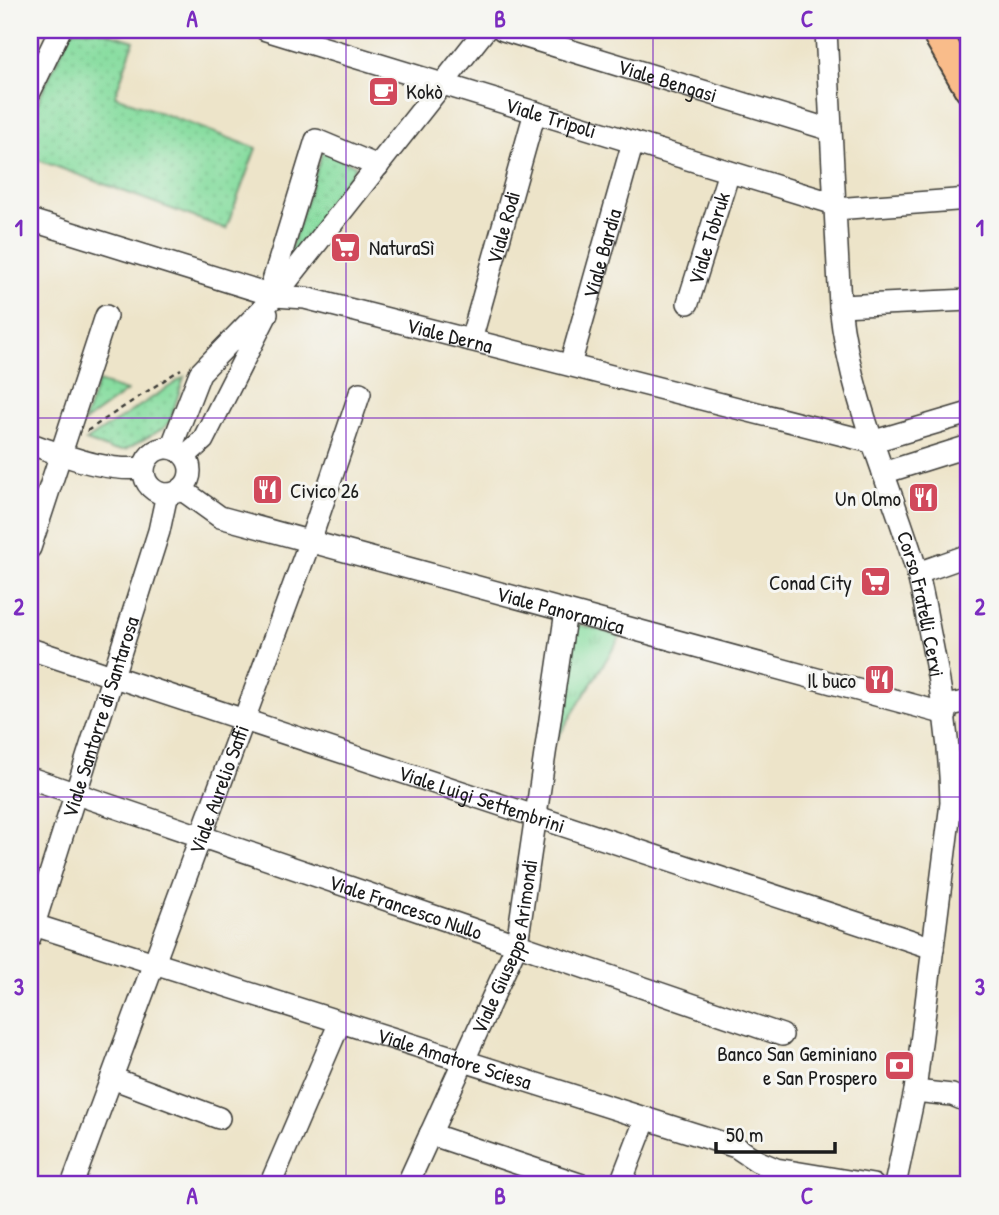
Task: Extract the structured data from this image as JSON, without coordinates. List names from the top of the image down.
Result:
{
  "streets": {
    "street": [
      "Viale Bengasi",
      "Viale Tripoli",
      "Viale Rodi",
      "Viale Tobruk",
      "Viale Bardia",
      "Viale Derna",
      "Corso Fratelli Cervi",
      "Viale Panoramica",
      "Viale Santorre di Santarosa",
      "Viale Aurelio Saffi",
      "Viale Luigi Settembrini",
      "Viale Francesco Nullo",
      "Viale Giuseppe Arimondi",
      "Viale Amatore Sciesa"
    ]
  },
  "crossings": [
    ["Viale Bengasi", "Corso Fratelli Cervi"],
    ["Viale Tripoli", "Viale Rodi"],
    ["Viale Tripoli", "Viale Tobruk"],
    ["Viale Tripoli", "Viale Bardia"],
    ["Viale Tripoli", "Corso Fratelli Cervi"],
    ["Viale Rodi", "Viale Derna"],
    ["Viale Bardia", "Viale Derna"],
    ["Viale Derna", "Corso Fratelli Cervi"],
    ["Corso Fratelli Cervi", "Viale Panoramica"],
    ["Corso Fratelli Cervi", "Viale Luigi Settembrini"],
    ["Viale Panoramica", "Viale Santorre di Santarosa"],
    ["Viale Panoramica", "Viale Aurelio Saffi"],
    ["Viale Panoramica", "Viale Giuseppe Arimondi"],
    ["Viale Santorre di Santarosa", "Viale Luigi Settembrini"],
    ["Viale Santorre di Santarosa", "Viale Francesco Nullo"],
    ["Viale Santorre di Santarosa", "Viale Amatore Sciesa"],
    ["Viale Aurelio Saffi", "Viale Luigi Settembrini"],
    ["Viale Aurelio Saffi", "Viale Francesco Nullo"],
    ["Viale Aurelio Saffi", "Viale Amatore Sciesa"],
    ["Viale Luigi Settembrini", "Viale Giuseppe Arimondi"],
    ["Viale Francesco Nullo", "Viale Giuseppe Arimondi"],
    ["Viale Giuseppe Arimondi", "Viale Amatore Sciesa"]
  ],
  "places": {
    "cafe": ["Kokò"],
    "supermarket": ["NaturaSì", "Conad City"],
    "restaurant": ["Civico 26", "Un Olmo", "Il buco"],
    "bank": ["Banco San Geminiano e San Prospero"]
  },
  "scale_bar": "50 m",
  "grid": {
    "columns": ["A", "B", "C"],
    "rows": ["1", "2", "3"]
  }
}
